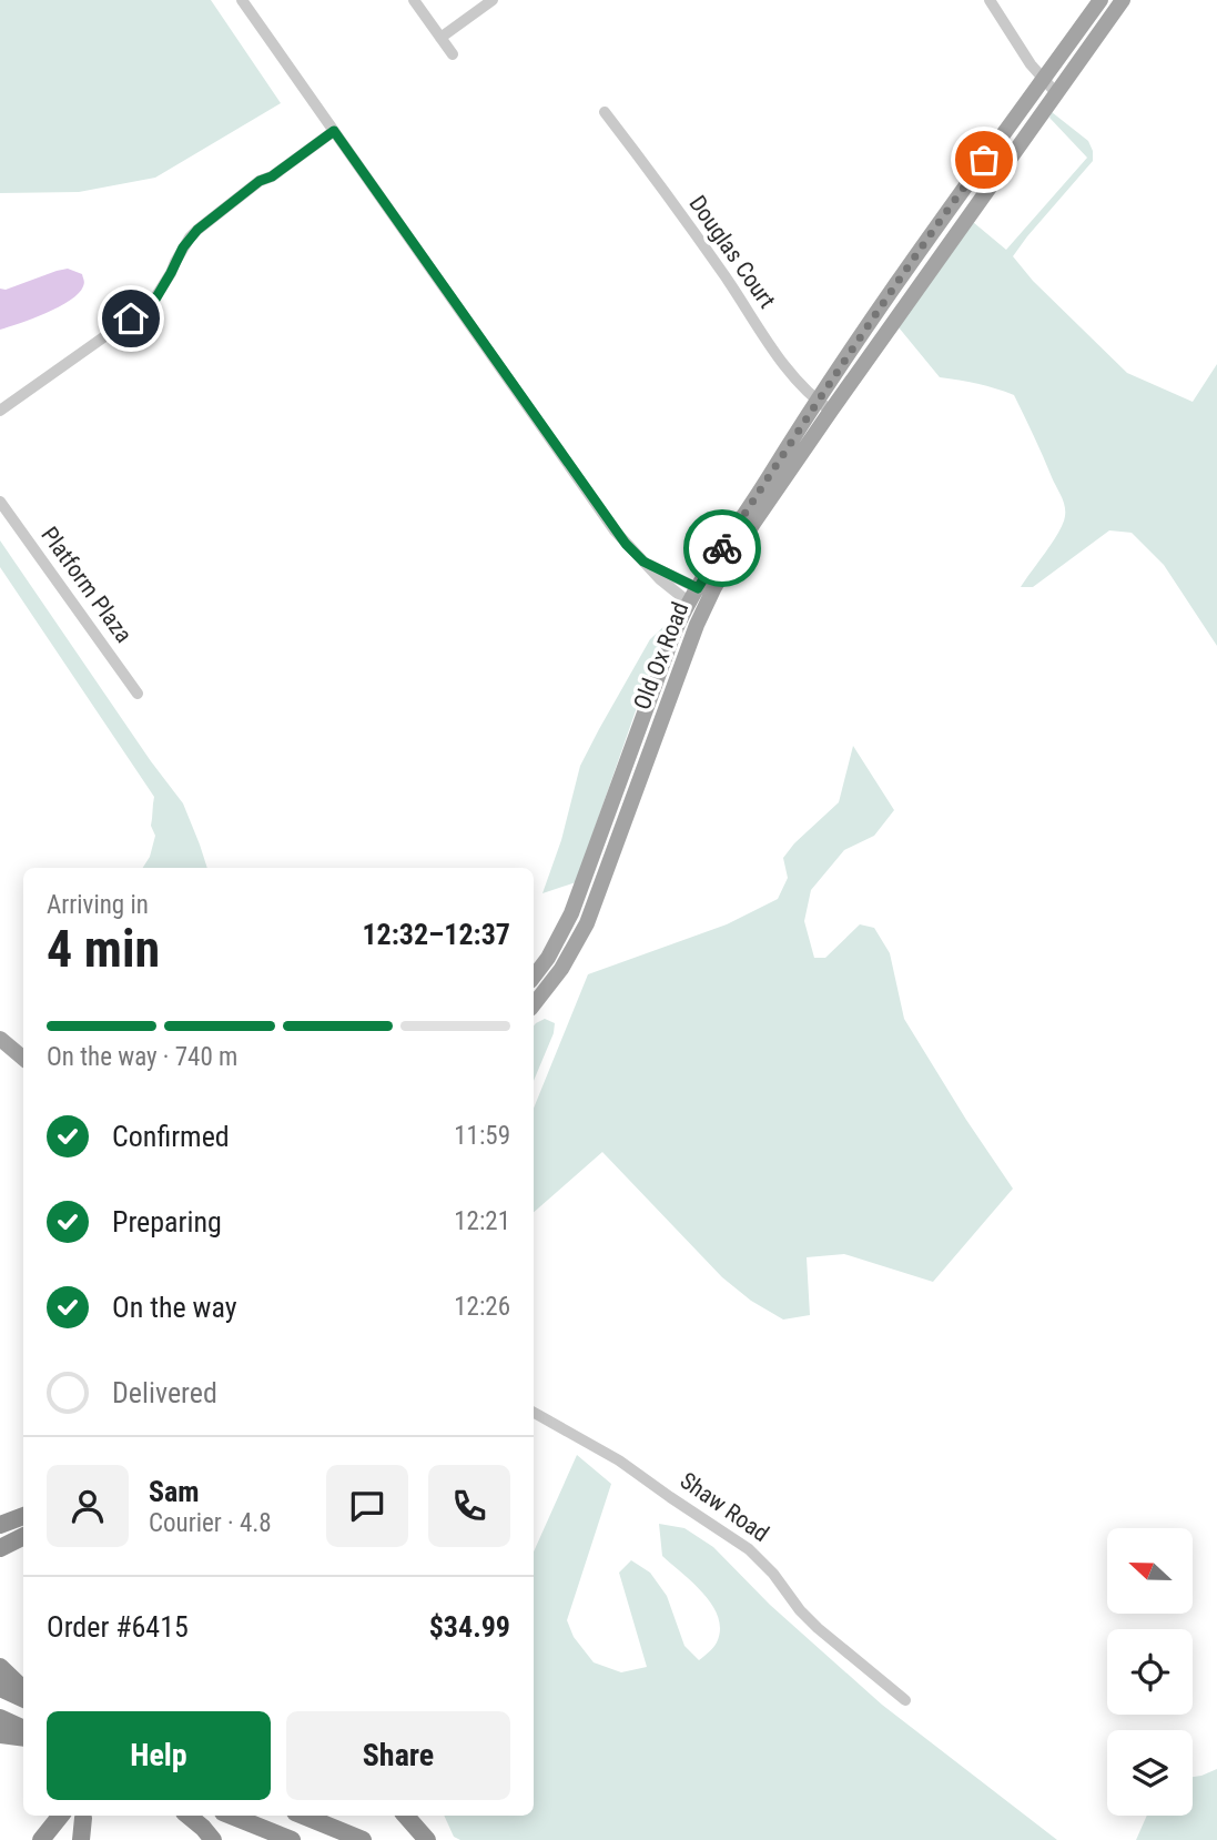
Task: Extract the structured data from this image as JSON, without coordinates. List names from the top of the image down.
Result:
{
  "streets": {
    "main road": ["Old Ox Road"],
    "street": ["Douglas Court", "Platform Plaza", "Shaw Road"]
  },
  "crossings": [
    ["Douglas Court", "Old Ox Road"]
  ],
  "north": "left",
  "page": {
    "heading": ["4 min", "Arriving in", "12:32–12:37"],
    "panel": [
      "Sam",
      "Courier · 4.8",
      "Order #6415",
      "$34.99"
    ],
    "bar": "On the way · 740 m",
    "list": [
      ["Confirmed", "11:59"],
      ["Preparing", "12:21"],
      ["On the way", "12:26"],
      "Delivered"
    ],
    "buttons": ["Help", "Share"]
  }
}
